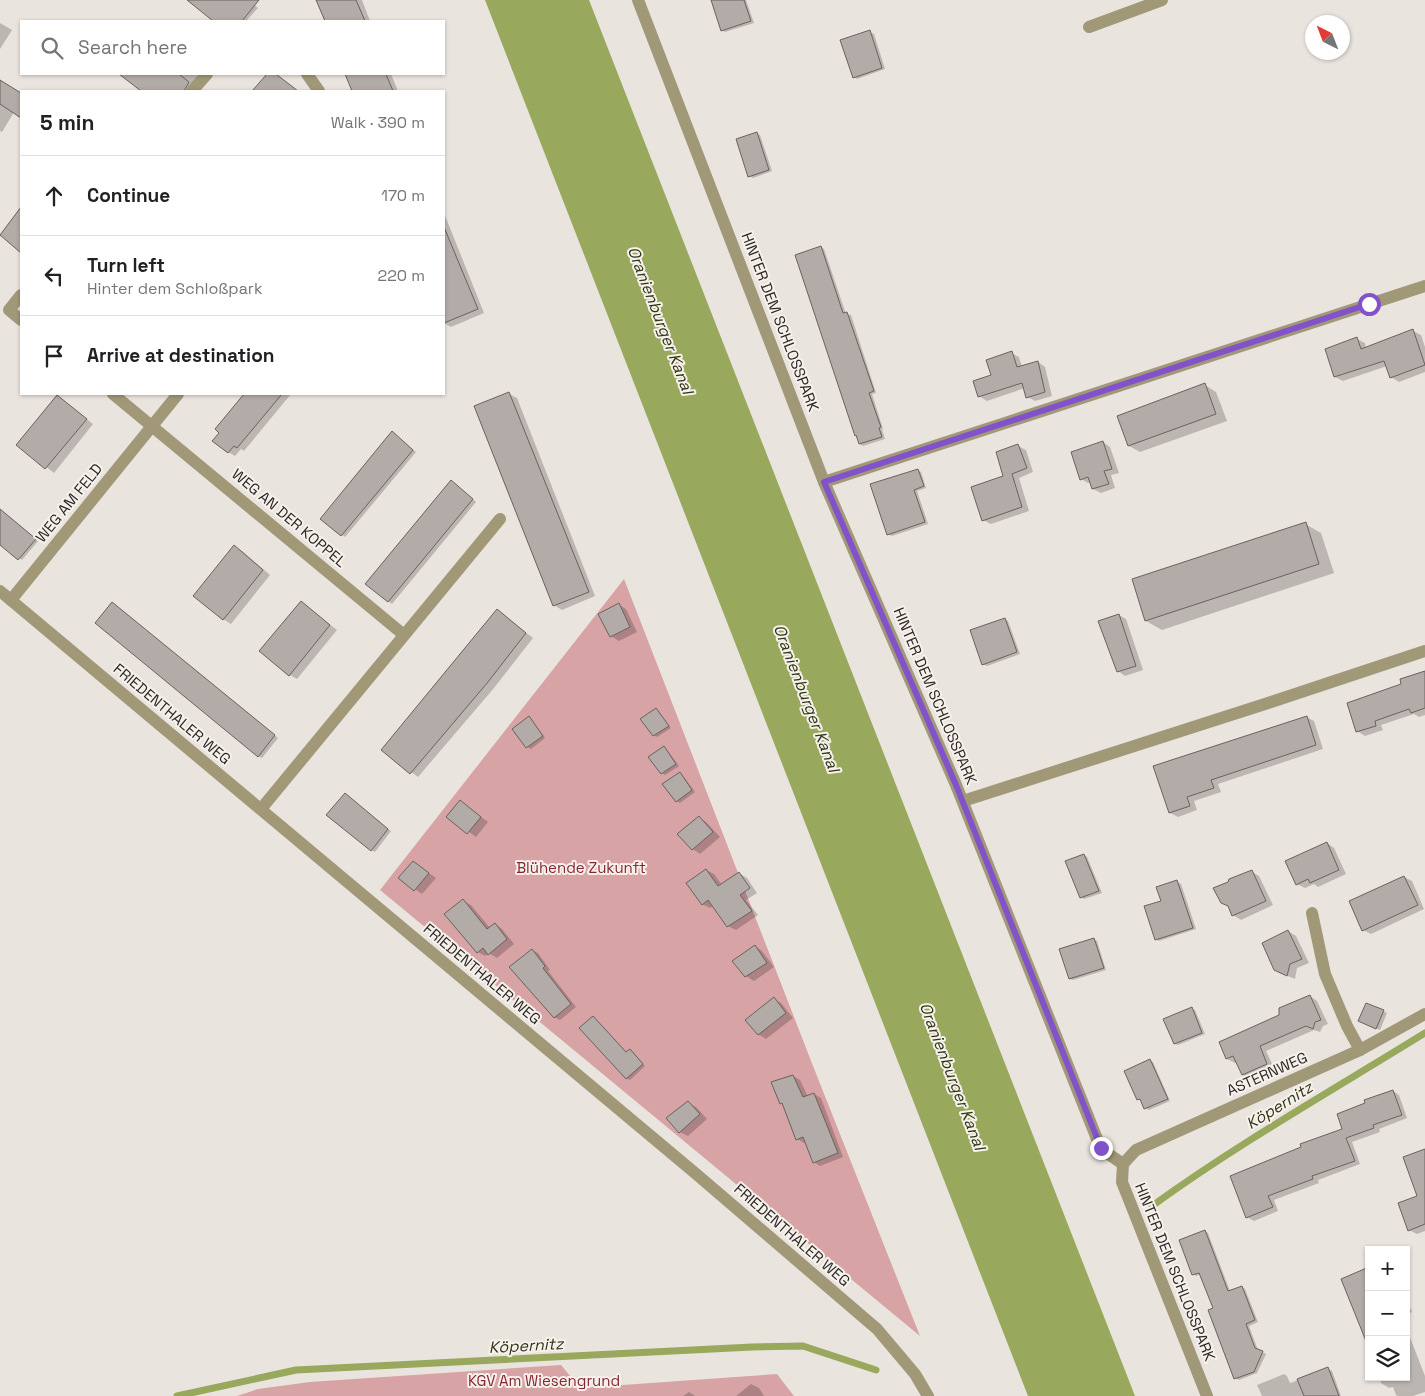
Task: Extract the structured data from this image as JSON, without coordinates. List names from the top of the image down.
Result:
{
  "streets": {
    "street": [
      "HINTER DEM SCHLOSSPARK",
      "WEG AM FELD",
      "WEG AN DER KOPPEL",
      "FRIEDENTHALER WEG",
      "ASTERNWEG"
    ]
  },
  "crossings": [
    ["HINTER DEM SCHLOSSPARK", "ASTERNWEG"],
    ["WEG AM FELD", "WEG AN DER KOPPEL"],
    ["WEG AM FELD", "FRIEDENTHALER WEG"]
  ],
  "water": ["Oranienburger Kanal", "Köpernitz"],
  "parks": ["Blühende Zukunft", "KGV Am Wiesengrund"],
  "north": "top left",
  "page": {
    "search": "Search here",
    "heading": ["5 min", "Walk · 390 m"],
    "list": [
      ["Continue", "170 m"],
      ["Turn left", "Hinter dem Schloßpark", "220 m"],
      "Arrive at destination"
    ],
    "map_buttons": ["+", "−"]
  }
}
